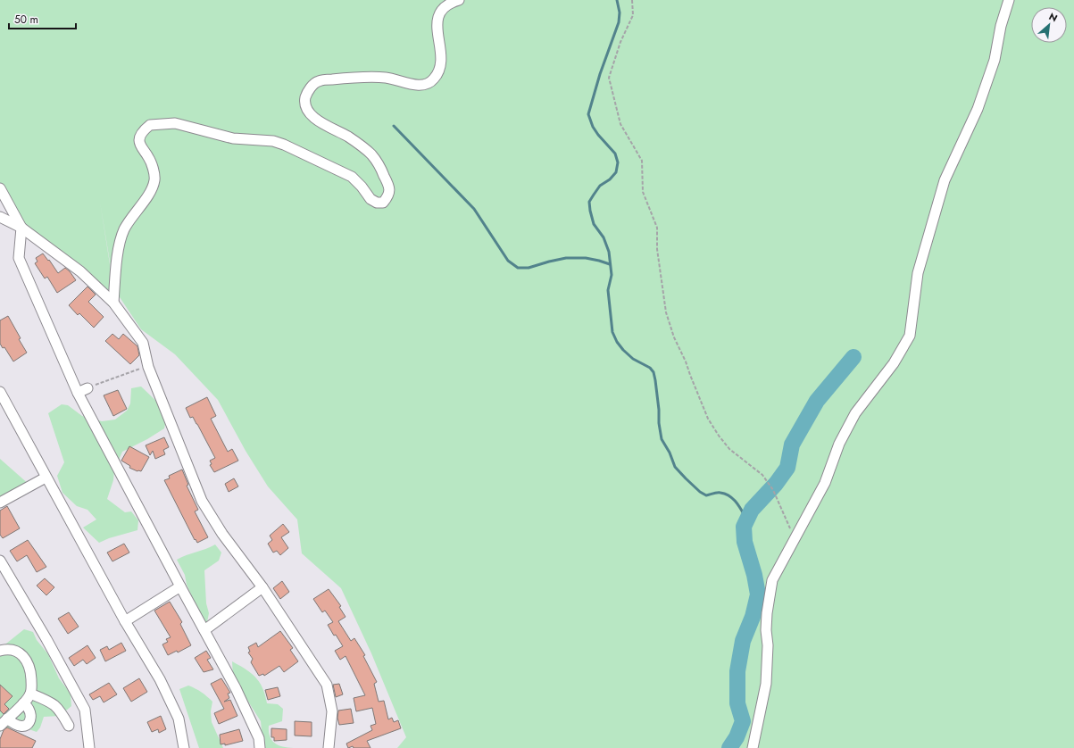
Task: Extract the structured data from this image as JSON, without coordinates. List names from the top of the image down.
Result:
{
  "scale_bar": "50 m",
  "north": "top right"
}
